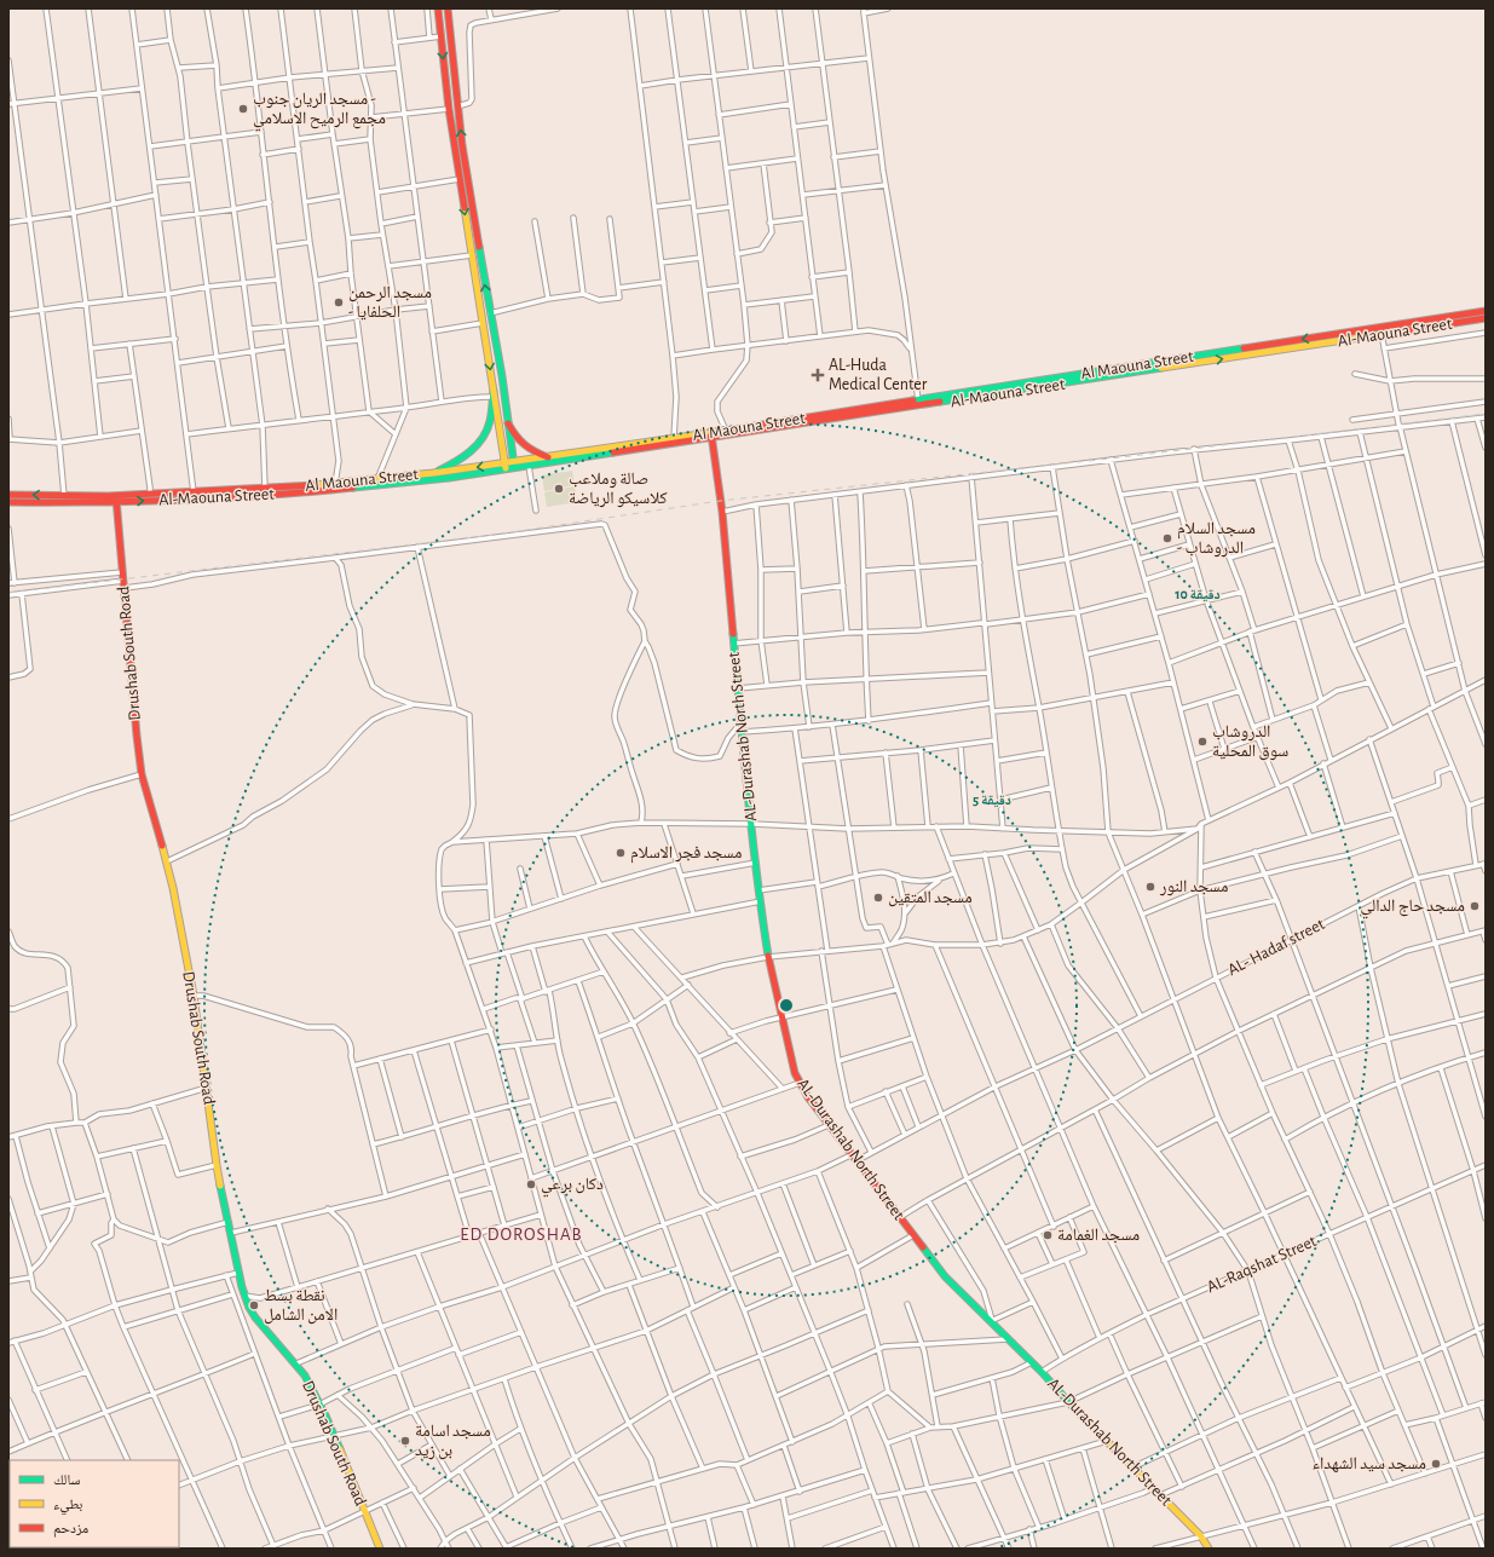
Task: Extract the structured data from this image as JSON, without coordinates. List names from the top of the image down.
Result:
{
  "streets": {
    "main road": [
      "Al-Maouna Street",
      "Al Maouna Street",
      "Drushab South Road",
      "AL-Durashab North Street"
    ],
    "street": ["AL- Hadaf street", "AL-Raqshat Street"]
  },
  "crossings": [
    ["Al-Maouna Street", "Al Maouna Street"],
    ["Al-Maouna Street", "Drushab South Road"],
    ["Al-Maouna Street", "AL-Durashab North Street"],
    ["Al Maouna Street", "Drushab South Road"],
    ["Al Maouna Street", "AL-Durashab North Street"],
    ["Drushab South Road", "AL- Hadaf street"],
    ["AL-Durashab North Street", "AL- Hadaf street"],
    ["AL-Durashab North Street", "AL-Raqshat Street"]
  ],
  "one_way": ["Al-Maouna Street", "Al Maouna Street"],
  "districts": ["ED DOROSHAB"],
  "places": {
    "other": [
      "مسجد الريان جنوب - مجمع الرميح الاسلامي",
      "مسجد الرحمن - الحلفايا",
      "صالة وملاعب كلاسيكو الرياضة",
      "مسجد السلام - الدروشاب",
      "الدروشاب سوق المحلية",
      "مسجد فجر الاسلام",
      "مسجد النور",
      "مسجد المتقين",
      "مسجد حاج الدالي",
      "دكان برعي",
      "مسجد الغمامة",
      "نقطة بسط الامن الشامل",
      "مسجد اسامة بن زيد",
      "مسجد سيد الشهداء"
    ],
    "health": ["AL-Huda Medical Center"]
  },
  "legend": ["سالك", "بطيء", "مزدحم"],
  "rings": ["10 دقيقة", "5 دقيقة"]
}
